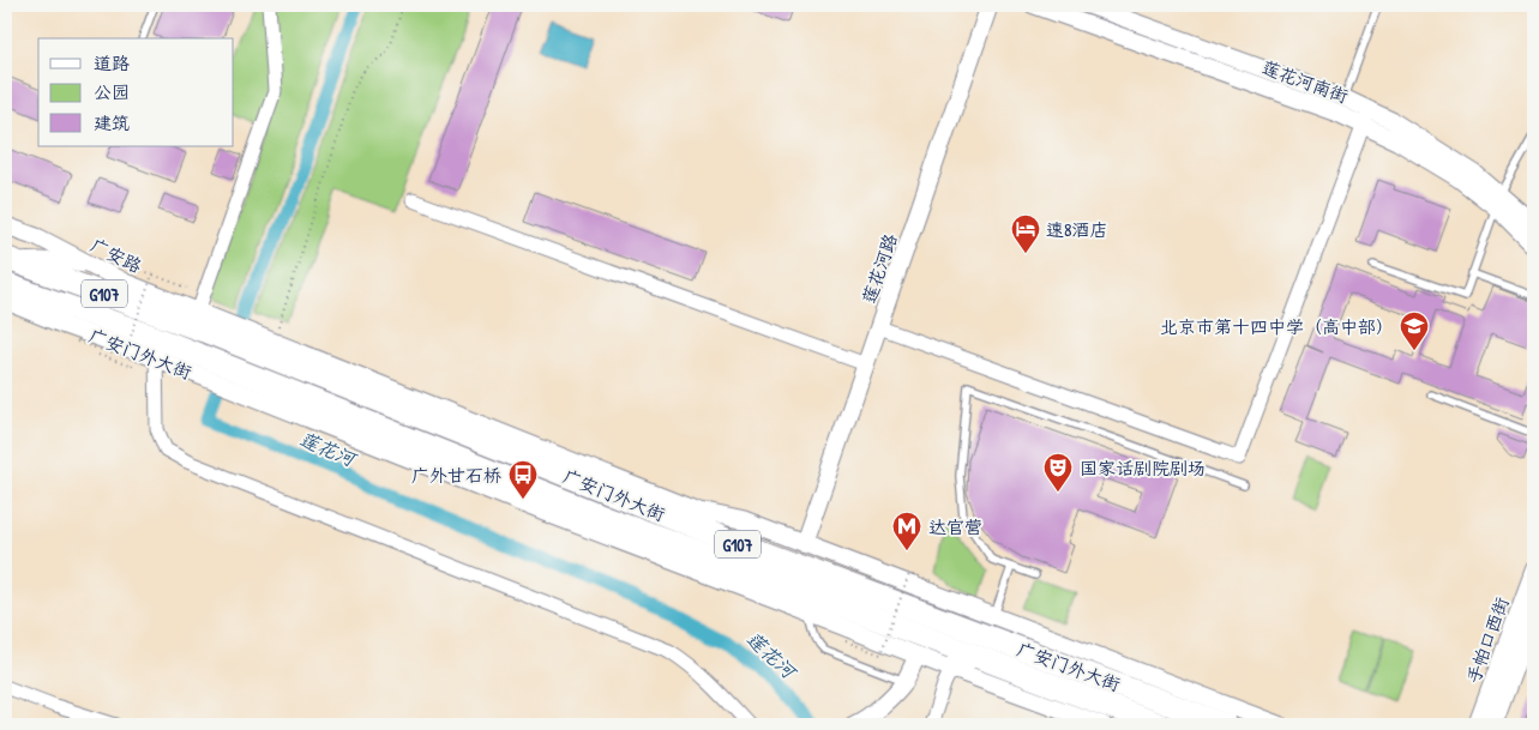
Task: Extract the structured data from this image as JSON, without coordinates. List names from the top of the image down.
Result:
{
  "streets": {
    "highway": ["G107", "广安门外大街"],
    "street": [
      "莲花河南街",
      "广安路",
      "莲花河路",
      "手帕口西街"
    ]
  },
  "crossings": [
    ["广安路", "广安门外大街"],
    ["莲花河路", "广安门外大街"]
  ],
  "water": ["莲花河"],
  "places": {
    "hotel": ["速8酒店"],
    "school or university": ["北京市第十四中学（高中部）"],
    "theatre": ["国家话剧院剧场"],
    "bus stop": ["广外甘石桥"],
    "metro station": ["达官营"]
  },
  "legend": ["道路", "公园", "建筑"]
}
